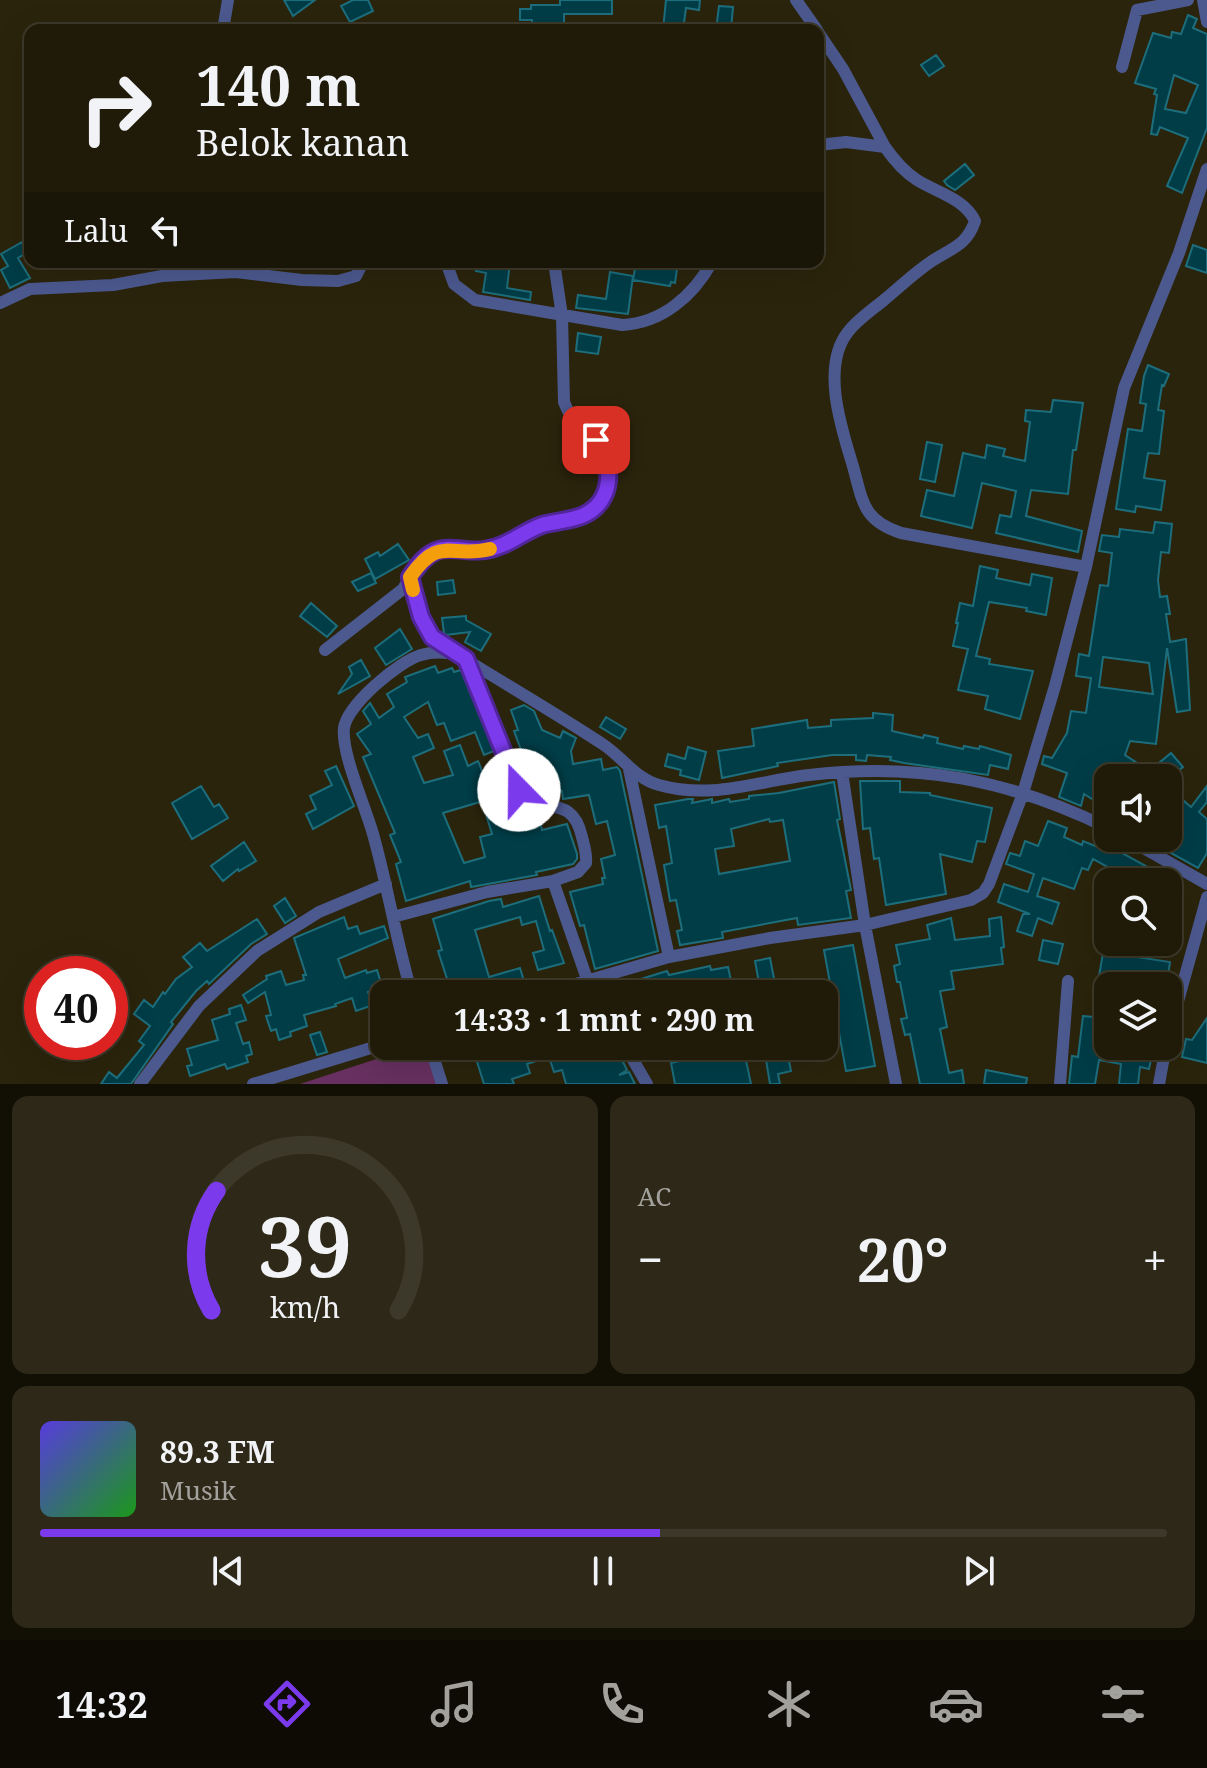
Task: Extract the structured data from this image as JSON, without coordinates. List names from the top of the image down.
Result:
{
  "page": {
    "turn": ["140 m", "Belok kanan"],
    "then": "Lalu",
    "limit": "40",
    "trip": "14:33 · 1 mnt · 290 m",
    "tile": "AC",
    "heat": ["−", "20°", "+"],
    "song": ["89.3 FM", "Musik"],
    "tabs": "14:32",
    "gauge": ["39", "km/h"]
  }
}
